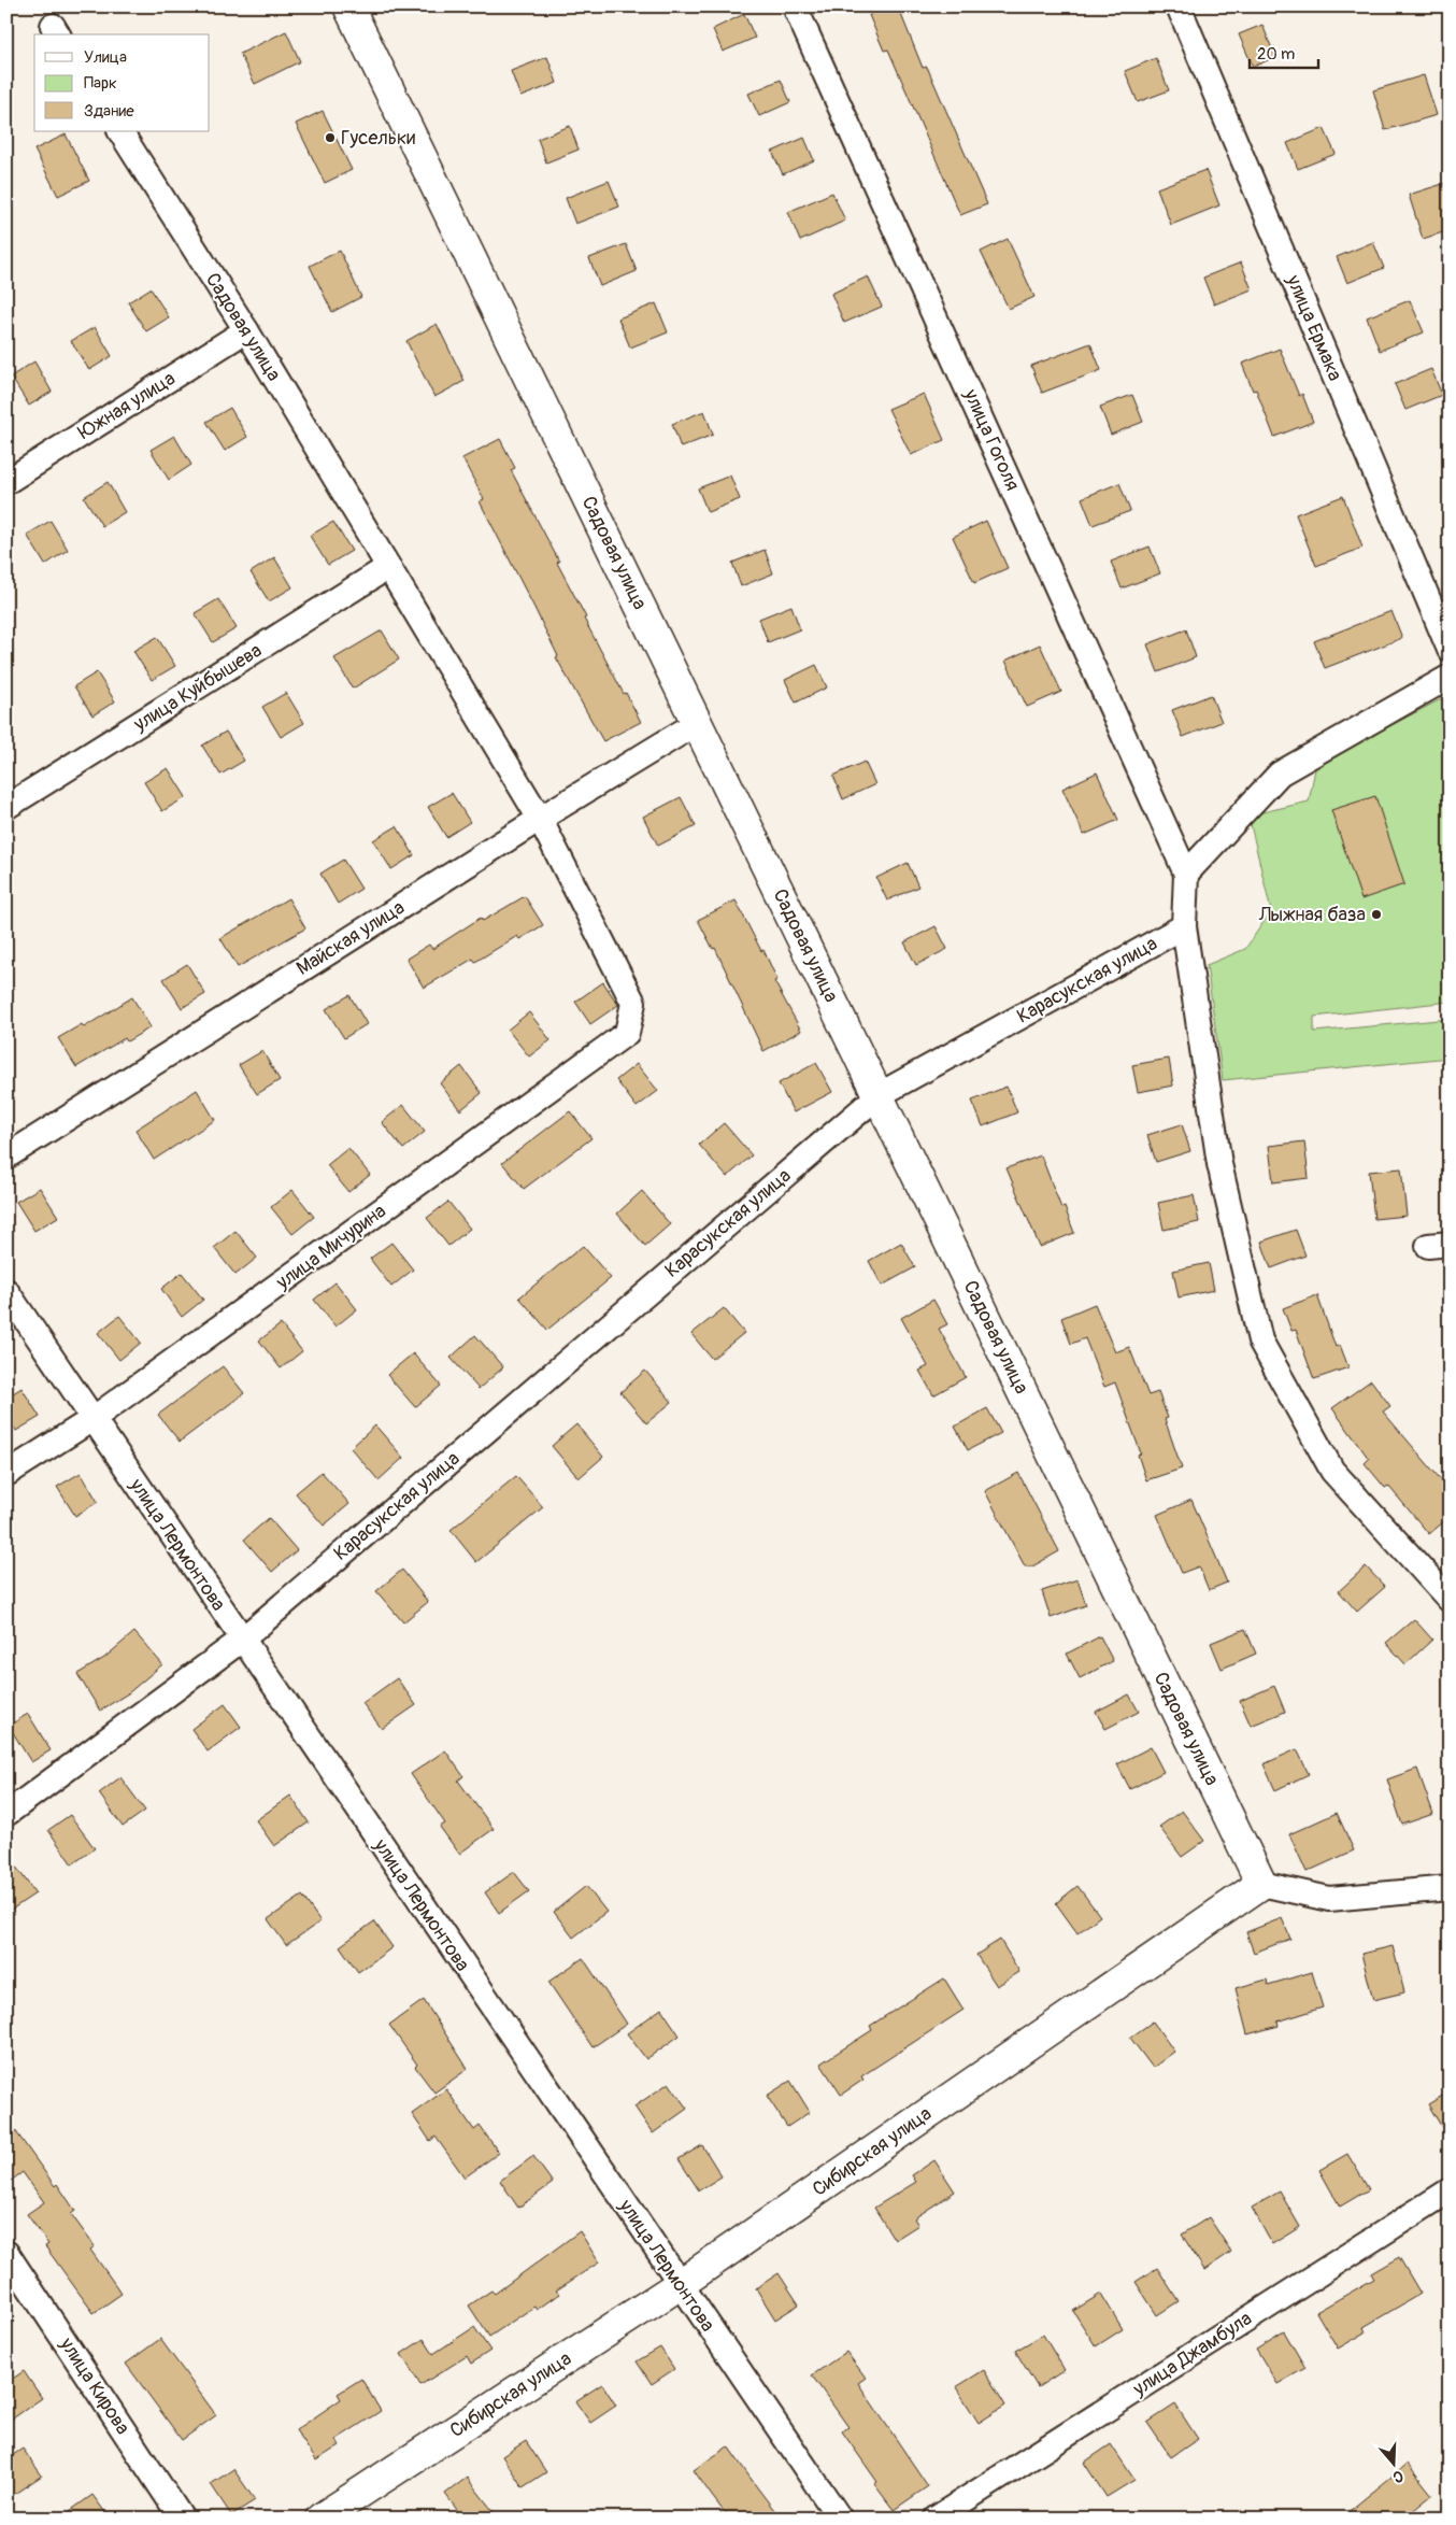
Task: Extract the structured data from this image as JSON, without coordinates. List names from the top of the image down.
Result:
{
  "streets": {
    "street": [
      "Садовая улица",
      "улица Ермака",
      "Южная улица",
      "улица Гоголя",
      "улица Куйбышева",
      "Майская улица",
      "Карасукская улица",
      "улица Мичурина",
      "улица Лермонтова",
      "Сибирская улица",
      "улица Джамбула",
      "улица Кирова"
    ]
  },
  "crossings": [
    ["Садовая улица", "Южная улица"],
    ["Садовая улица", "улица Куйбышева"],
    ["Садовая улица", "Майская улица"],
    ["Садовая улица", "Карасукская улица"],
    ["Садовая улица", "улица Мичурина"],
    ["Садовая улица", "Сибирская улица"],
    ["Карасукская улица", "улица Лермонтова"],
    ["улица Мичурина", "улица Лермонтова"],
    ["улица Лермонтова", "Сибирская улица"]
  ],
  "places": ["Гусельки", "Лыжная база"],
  "legend": ["Улица", "Парк", "Здание"],
  "scale_bar": "20 m",
  "north": "bottom"
}
